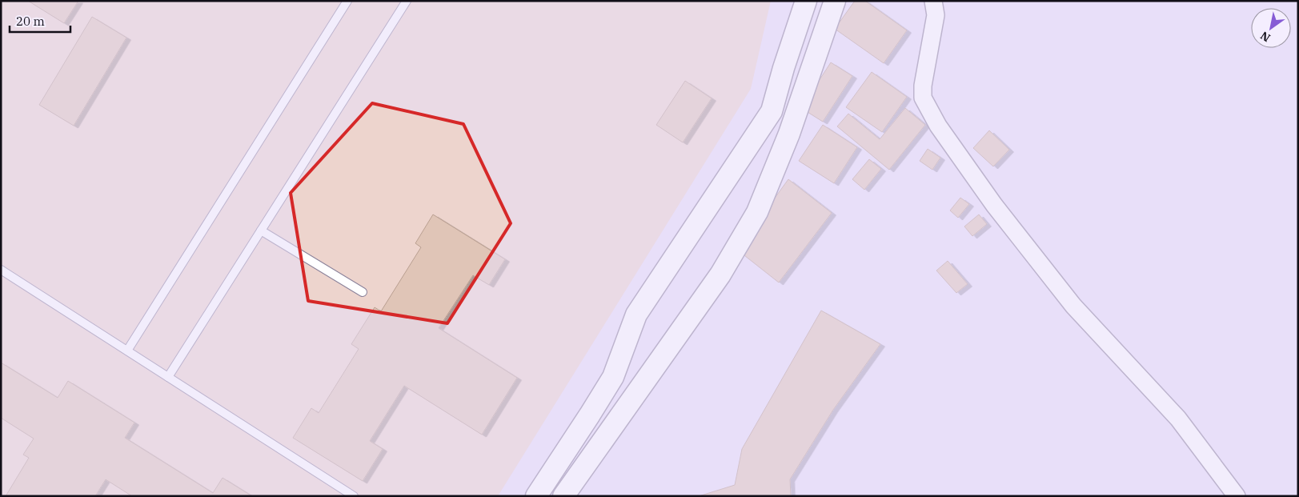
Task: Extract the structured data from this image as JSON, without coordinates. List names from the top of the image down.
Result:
{
  "scale_bar": "20 m",
  "north": "bottom left"
}
